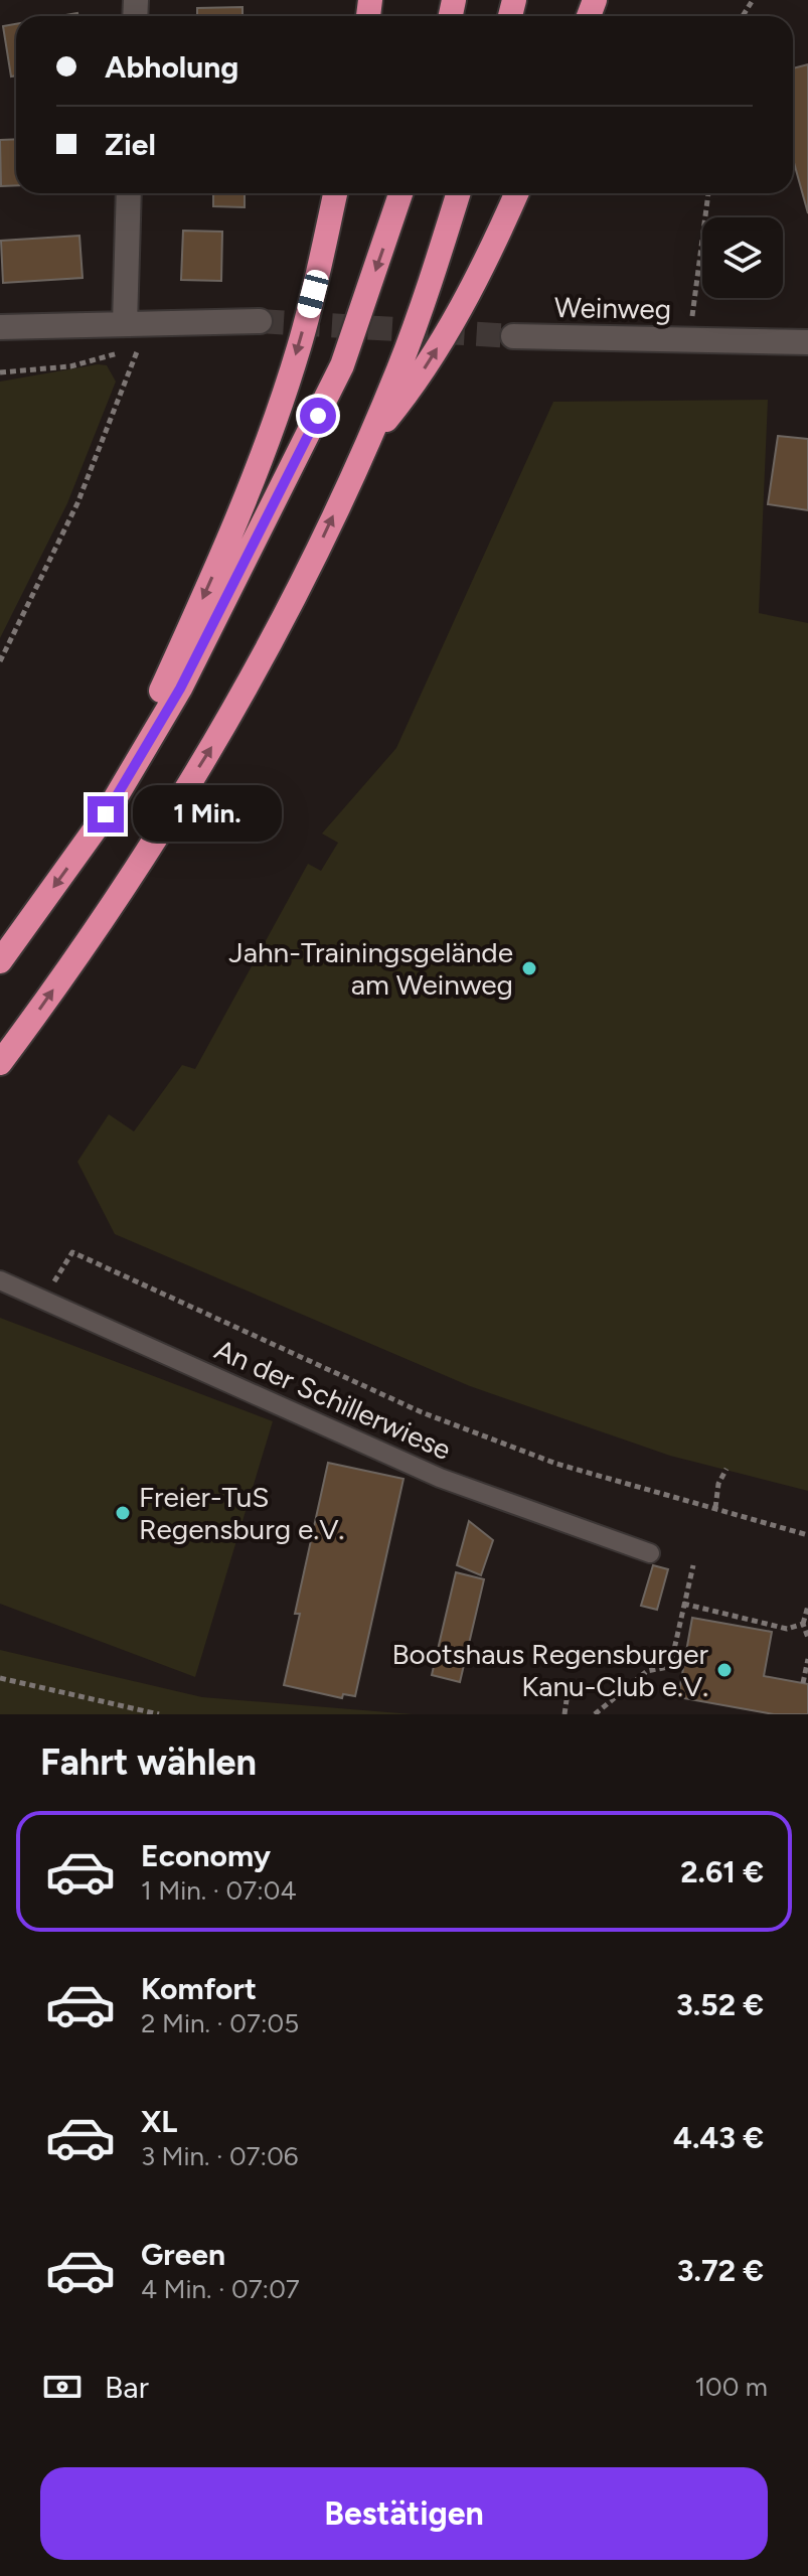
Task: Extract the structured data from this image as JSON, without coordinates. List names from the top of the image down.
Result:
{
  "streets": {
    "street": ["Weinweg"],
    "lane": ["An der Schillerwiese"]
  },
  "places": ["Jahn-Trainingsgelände am Weinweg", "Freier-TuS Regensburg e.V.", "Bootshaus Regensburger Kanu-Club e.V."],
  "page": {
    "banner": ["Abholung", "Ziel"],
    "bubble": "1 Min.",
    "heading": "Fahrt wählen",
    "list": [
      {
        "name": "Economy",
        "note": "1 Min. · 07:04",
        "value": "2.61 €"
      },
      {
        "name": "Komfort",
        "note": "2 Min. · 07:05",
        "value": "3.52 €"
      },
      {
        "name": "XL",
        "note": "3 Min. · 07:06",
        "value": "4.43 €"
      },
      {
        "name": "Green",
        "note": "4 Min. · 07:07",
        "value": "3.72 €"
      }
    ],
    "pay": ["Bar", "100 m"],
    "buttons": "Bestätigen"
  }
}
